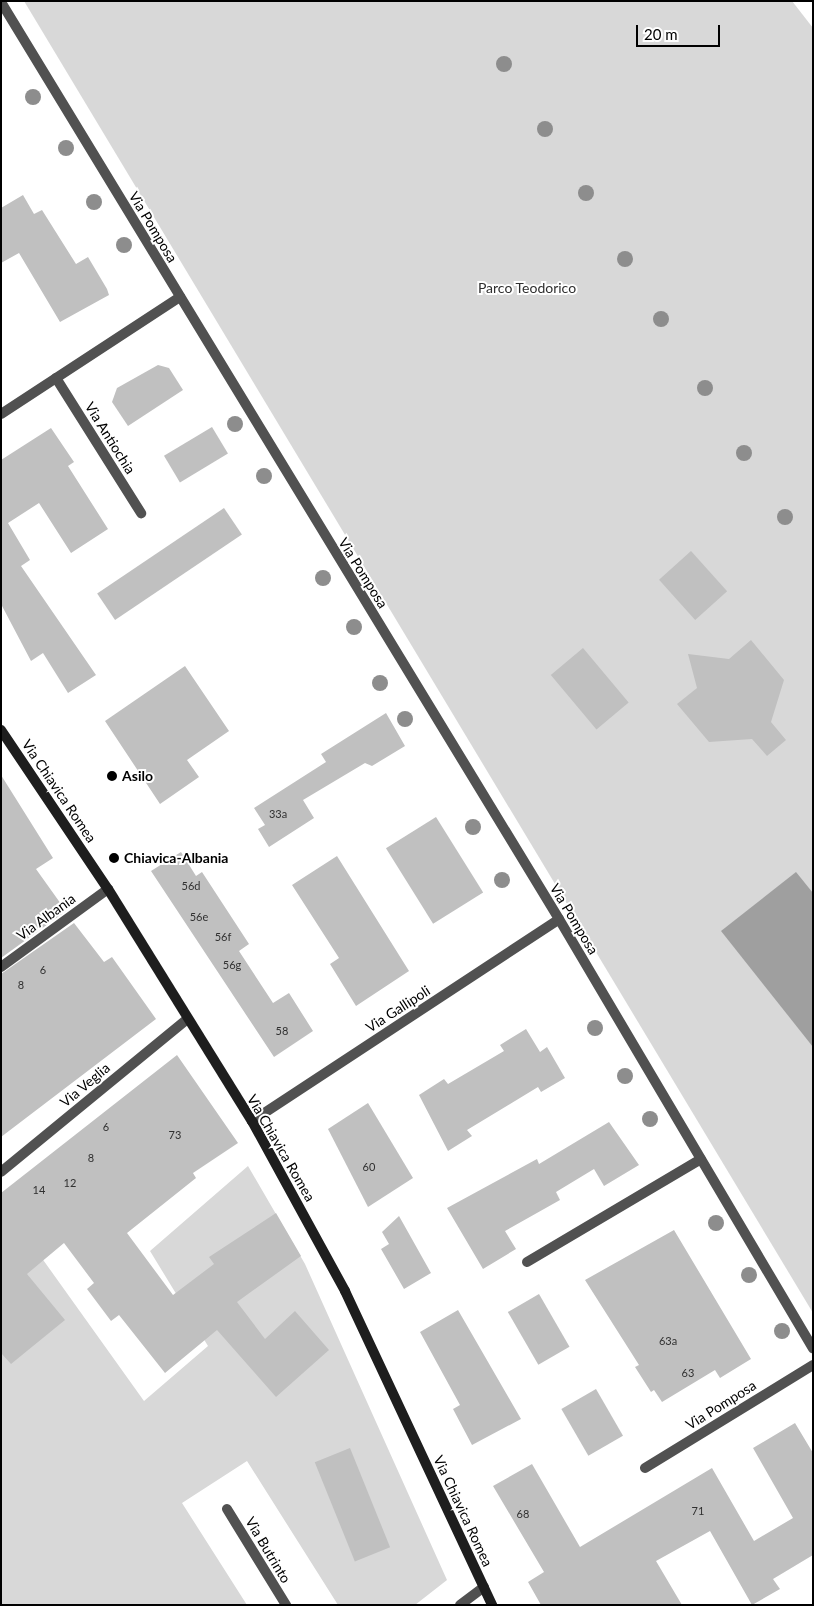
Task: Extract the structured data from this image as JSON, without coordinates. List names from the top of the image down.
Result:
{
  "streets": {
    "street": [
      "Via Pomposa",
      "Via Antiochia",
      "Via Chiavica Romea",
      "Via Albania",
      "Via Gallipoli",
      "Via Veglia",
      "Via Butrinto"
    ]
  },
  "crossings": [
    ["Via Pomposa", "Via Gallipoli"],
    ["Via Chiavica Romea", "Via Albania"],
    ["Via Chiavica Romea", "Via Gallipoli"],
    ["Via Chiavica Romea", "Via Veglia"]
  ],
  "parks": ["Parco Teodorico"],
  "places": ["Asilo", "Chiavica-Albania"],
  "house_numbers": [
    "33a",
    "56d",
    "56e",
    "56f",
    "56g",
    "6",
    "8",
    "58",
    "6",
    "73",
    "8",
    "60",
    "12",
    "14",
    "63a",
    "63",
    "71",
    "68"
  ],
  "scale_bar": "20 m"
}
